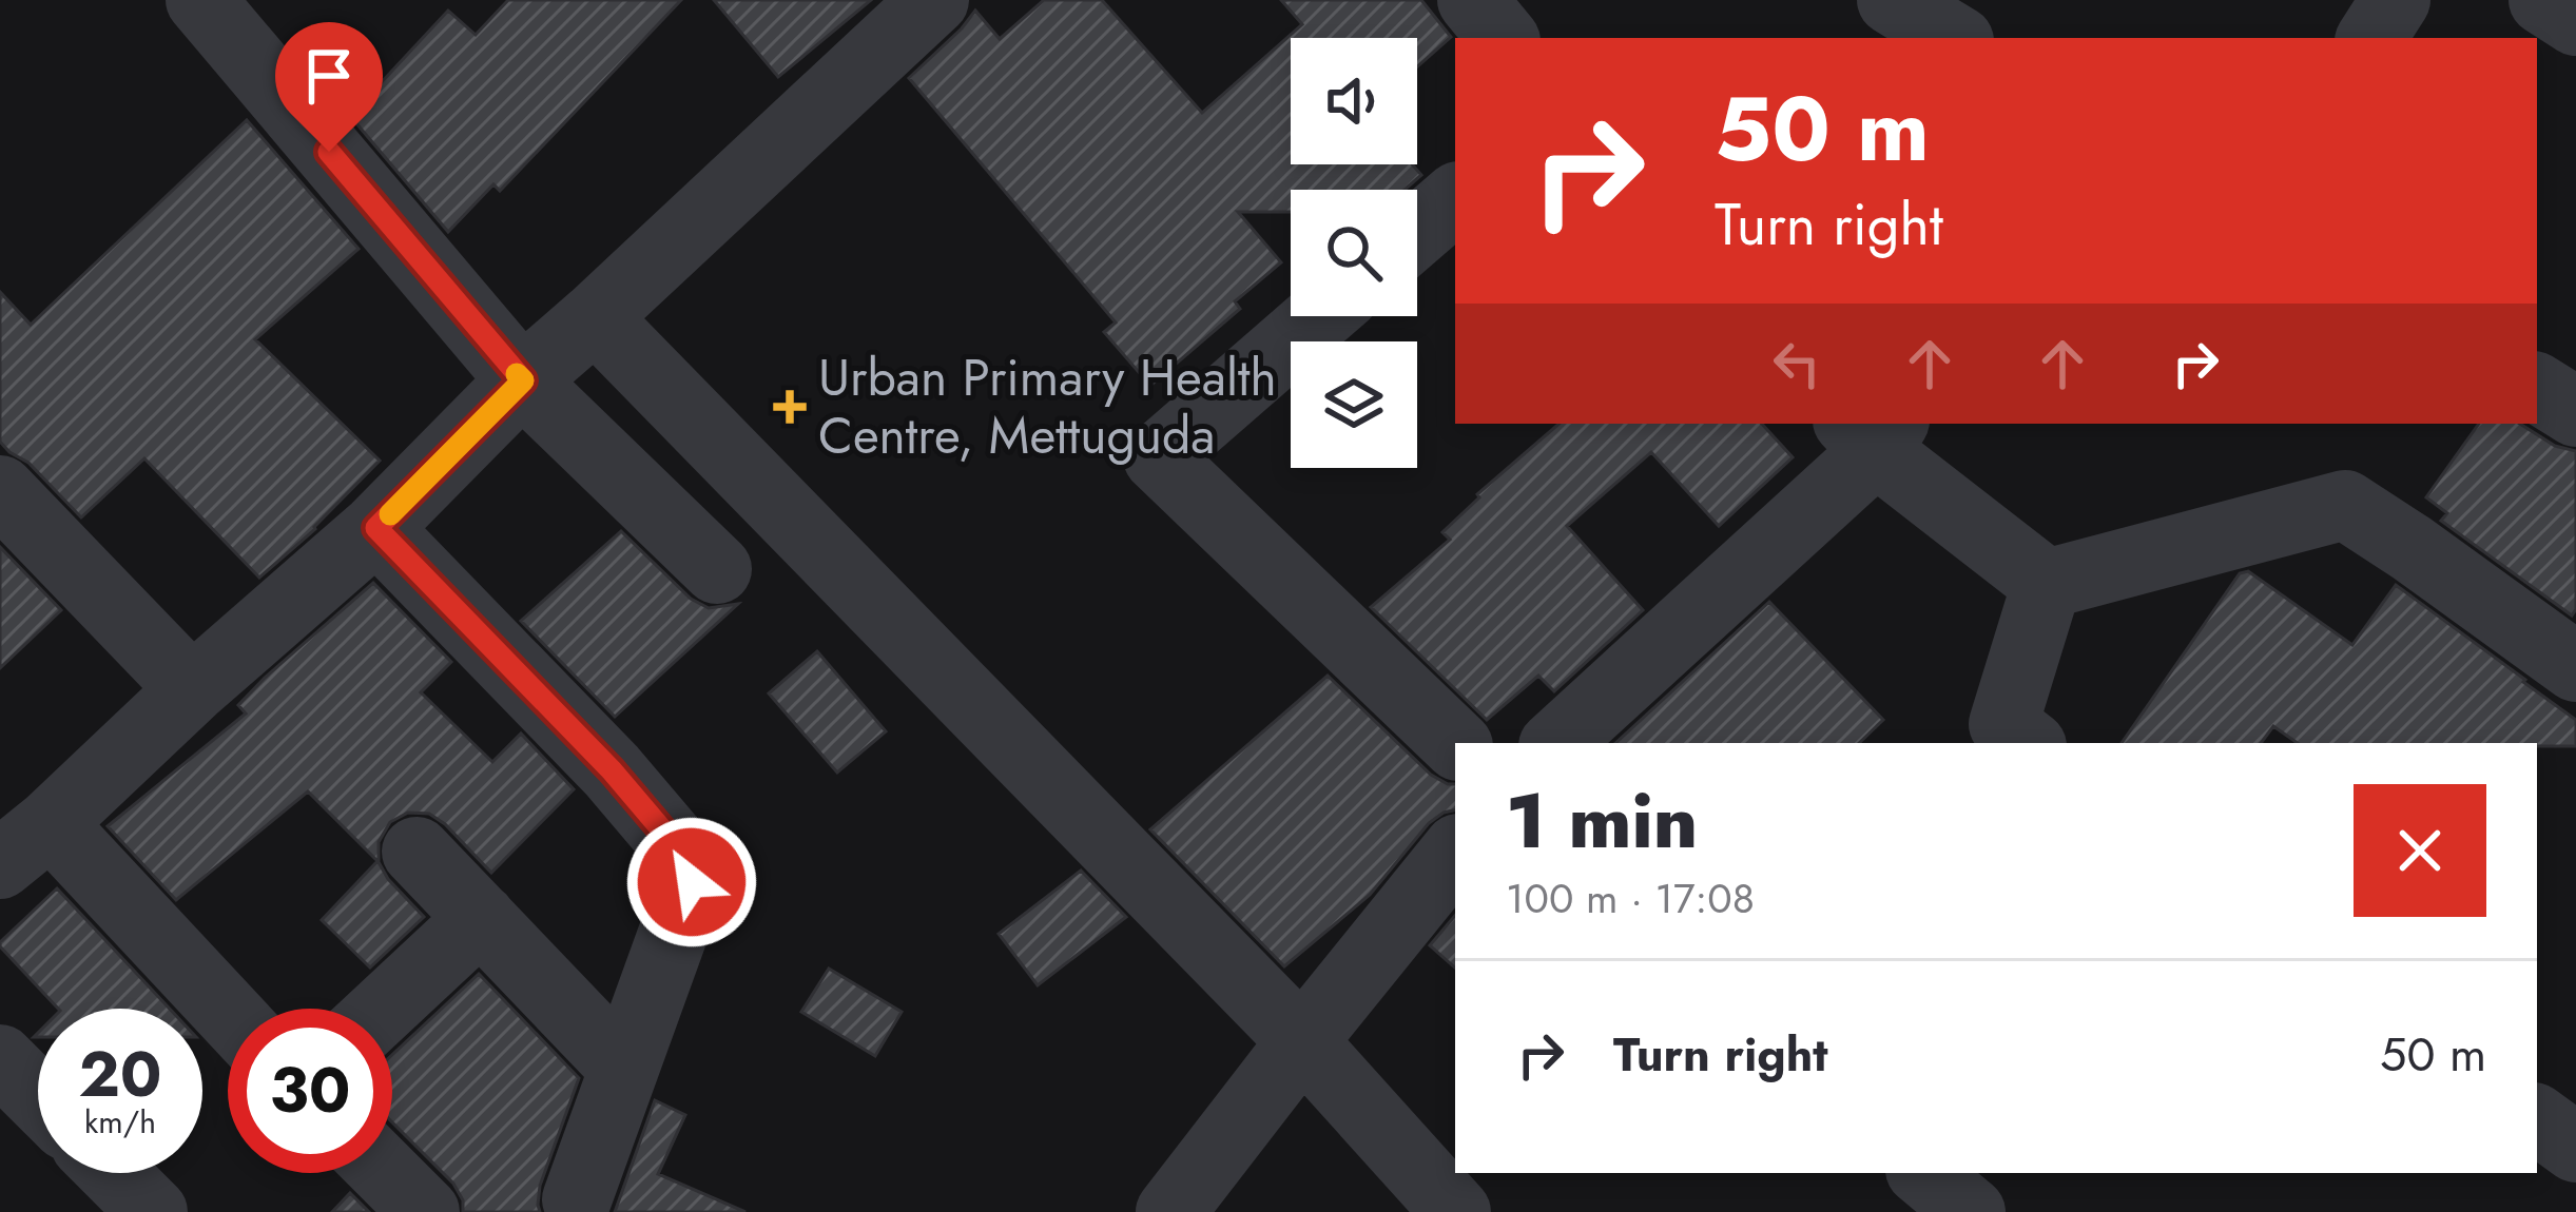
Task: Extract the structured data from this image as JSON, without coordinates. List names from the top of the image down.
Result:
{
  "places": {
    "health": ["Urban Primary Health Centre, Mettuguda"]
  },
  "page": {
    "turn": ["50 m", "Turn right"],
    "heading": ["1 min", "100 m · 17:08"],
    "list": [
      {
        "name": "Turn right",
        "value": "50 m"
      }
    ],
    "speed": "20 km/h",
    "limit": "30"
  }
}
